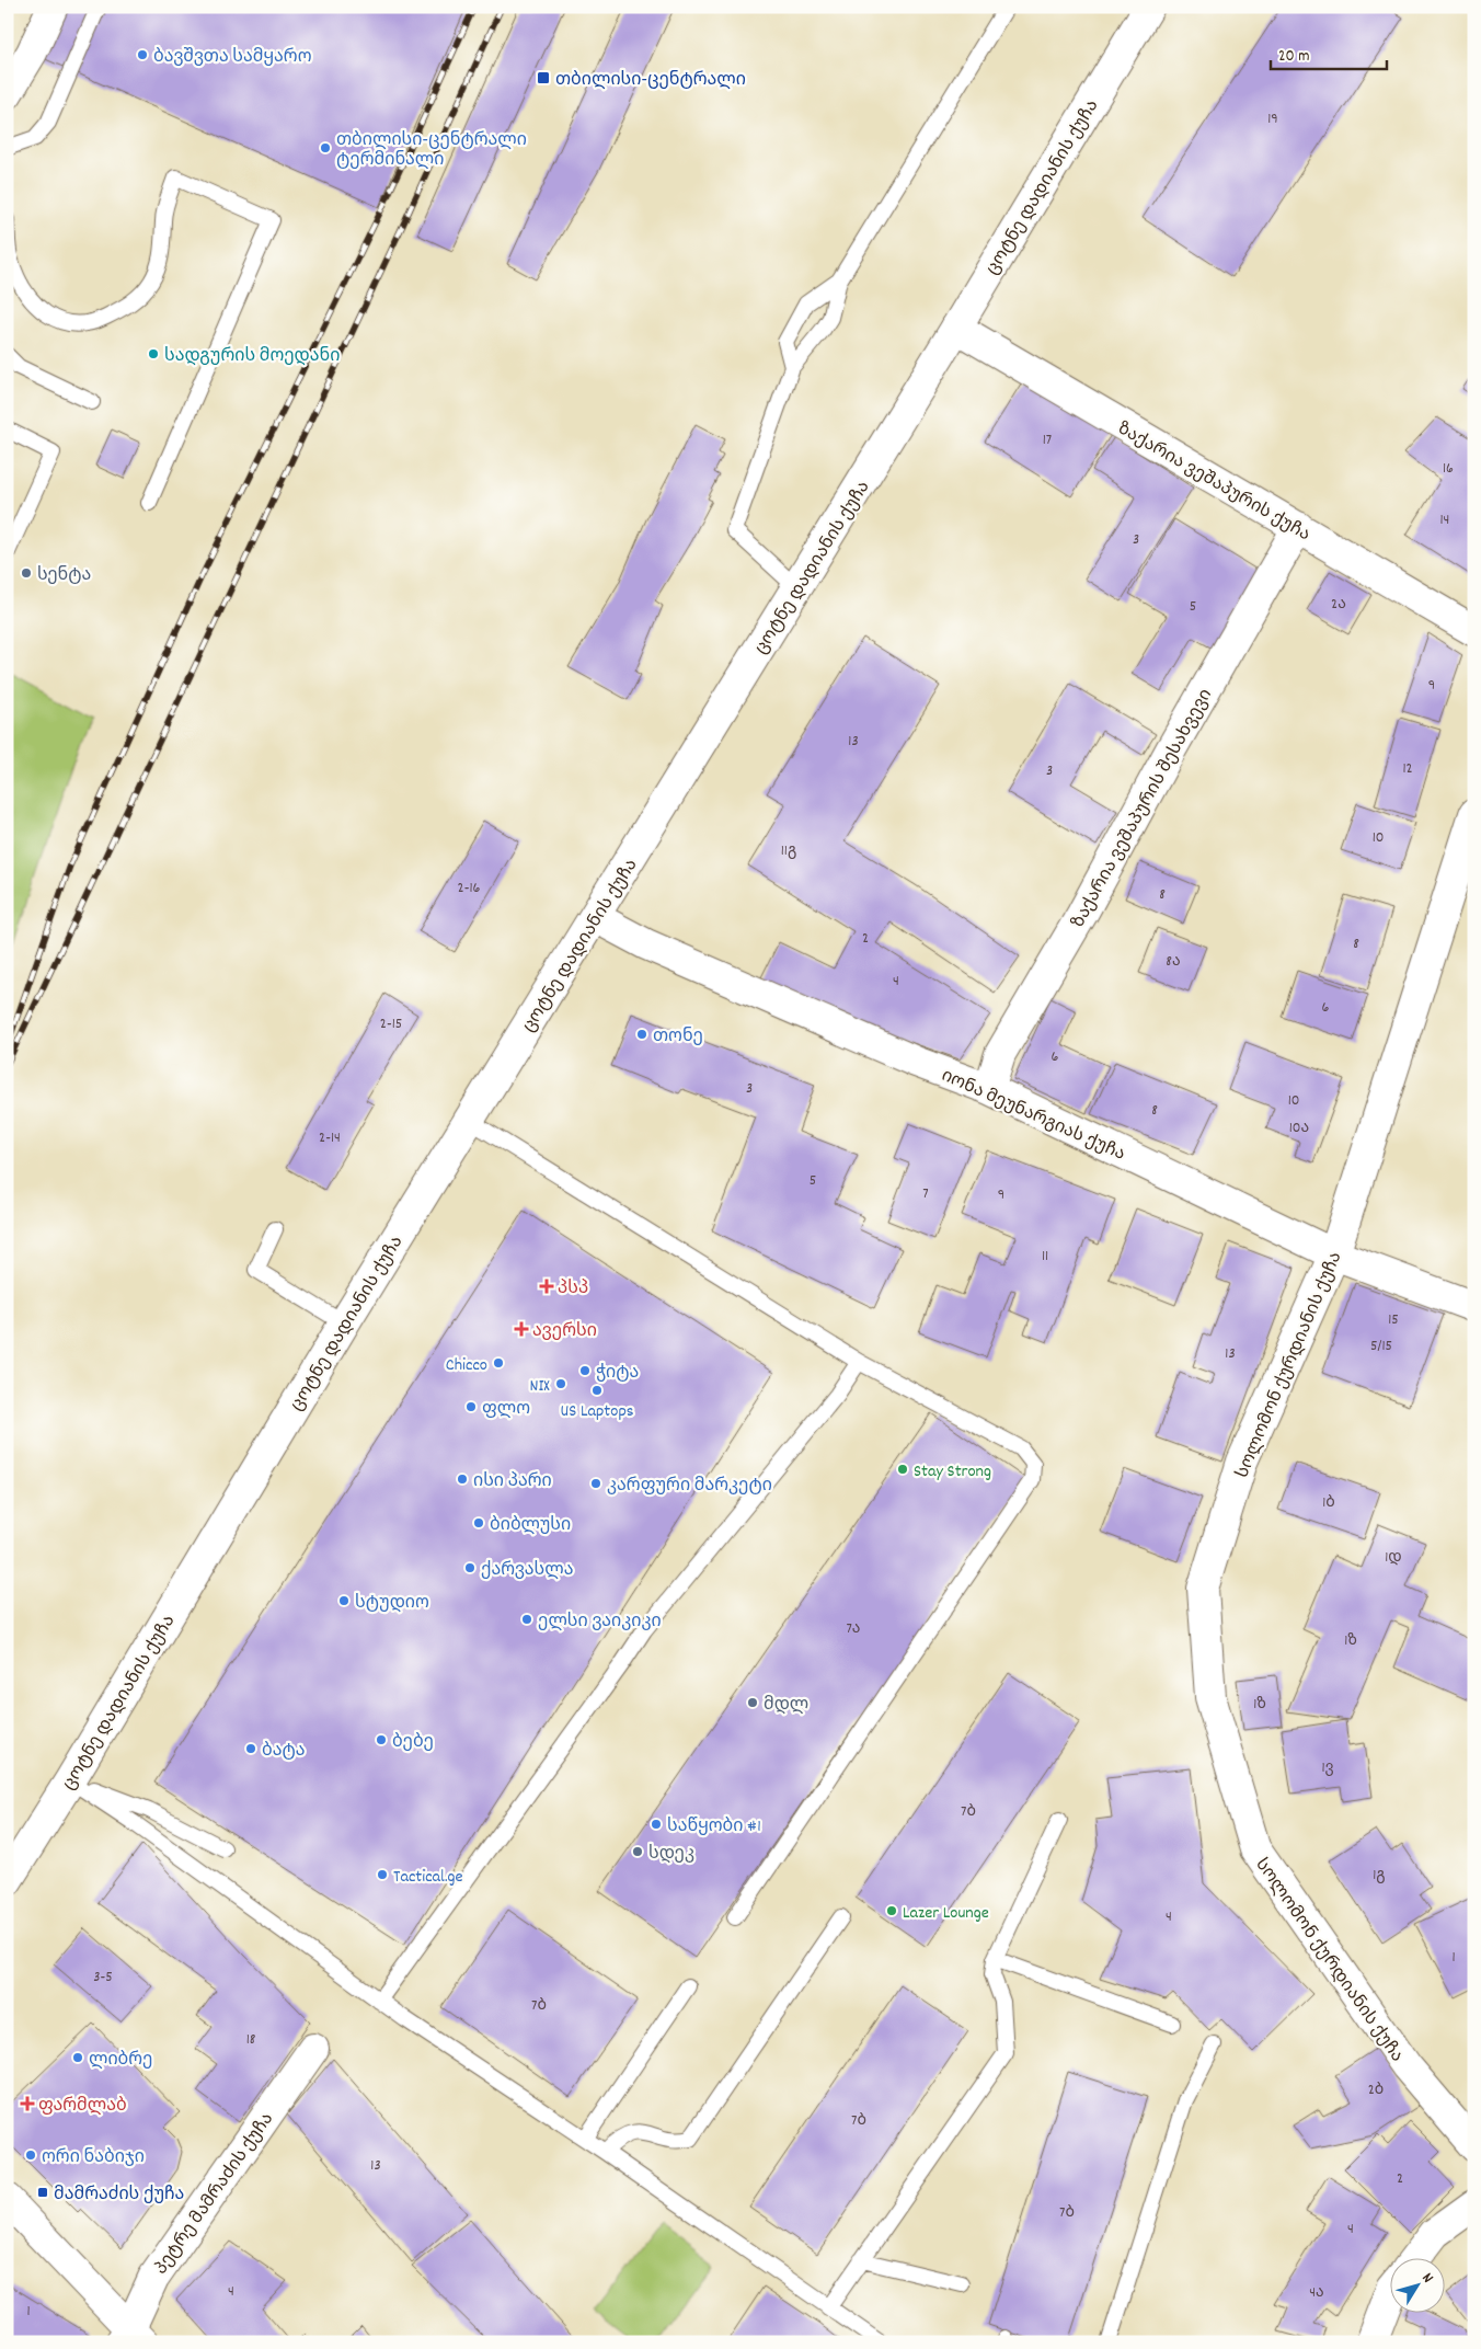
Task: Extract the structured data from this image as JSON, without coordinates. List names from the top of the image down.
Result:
{
  "streets": {
    "street": [
      "ცოტნე დადიანის ქუჩა",
      "ზაქარია ვეშაპურის ქუჩა",
      "ზაქარია ვეშაპურის შესახვევი",
      "იონა მეუნარგიას ქუჩა",
      "სოლომონ ქურდიანის ქუჩა",
      "პეტრე მამრაძის ქუჩა"
    ]
  },
  "crossings": [
    ["ცოტნე დადიანის ქუჩა", "ზაქარია ვეშაპურის ქუჩა"],
    ["ცოტნე დადიანის ქუჩა", "იონა მეუნარგიას ქუჩა"],
    ["ზაქარია ვეშაპურის ქუჩა", "ზაქარია ვეშაპურის შესახვევი"],
    ["ზაქარია ვეშაპურის შესახვევი", "იონა მეუნარგიას ქუჩა"],
    ["იონა მეუნარგიას ქუჩა", "სოლომონ ქურდიანის ქუჩა"]
  ],
  "places": {
    "other": [
      "ბავშვთა სამყარო",
      "თბილისი-ცენტრალი ტერმინალი",
      "სადგურის მოედანი",
      "სენტა",
      "თონე",
      "Chicco",
      "ჭიტა",
      "NIX",
      "US Laptops",
      "ფლო",
      "Stay Strong",
      "ისი პარი",
      "კარფური მარკეტი",
      "ბიბლუსი",
      "ქარვასლა",
      "სტუდიო",
      "ელსი ვაიკიკი",
      "მდლ",
      "ბებე",
      "ბატა",
      "საწყობი #1",
      "სდეკ",
      "Tactical.ge",
      "Lazer Lounge",
      "ლიბრე",
      "ორი ნაბიჯი"
    ],
    "transit": ["თბილისი-ცენტრალი", "მამრაძის ქუჩა"],
    "health": ["პსპ", "ავერსი", "ფარმლაბ"]
  },
  "house_numbers": [
    "19",
    "17",
    "16",
    "14",
    "3",
    "2ა",
    "5",
    "9",
    "13",
    "12",
    "3",
    "10",
    "11გ",
    "2-16",
    "8",
    "2",
    "8",
    "8ა",
    "4",
    "6",
    "2-15",
    "6",
    "3",
    "10",
    "8",
    "10ა",
    "2-14",
    "5",
    "7",
    "9",
    "11",
    "15",
    "5/15",
    "13",
    "1ბ",
    "1დ",
    "7ა",
    "1ზ",
    "1ზ",
    "1ვ",
    "7ბ",
    "1გ",
    "4",
    "1",
    "3-5",
    "7ბ",
    "18",
    "2ბ",
    "7ბ",
    "13",
    "2",
    "7ბ",
    "4",
    "4",
    "4ა",
    "1"
  ],
  "scale_bar": "20 m",
  "north": "top right"
}
